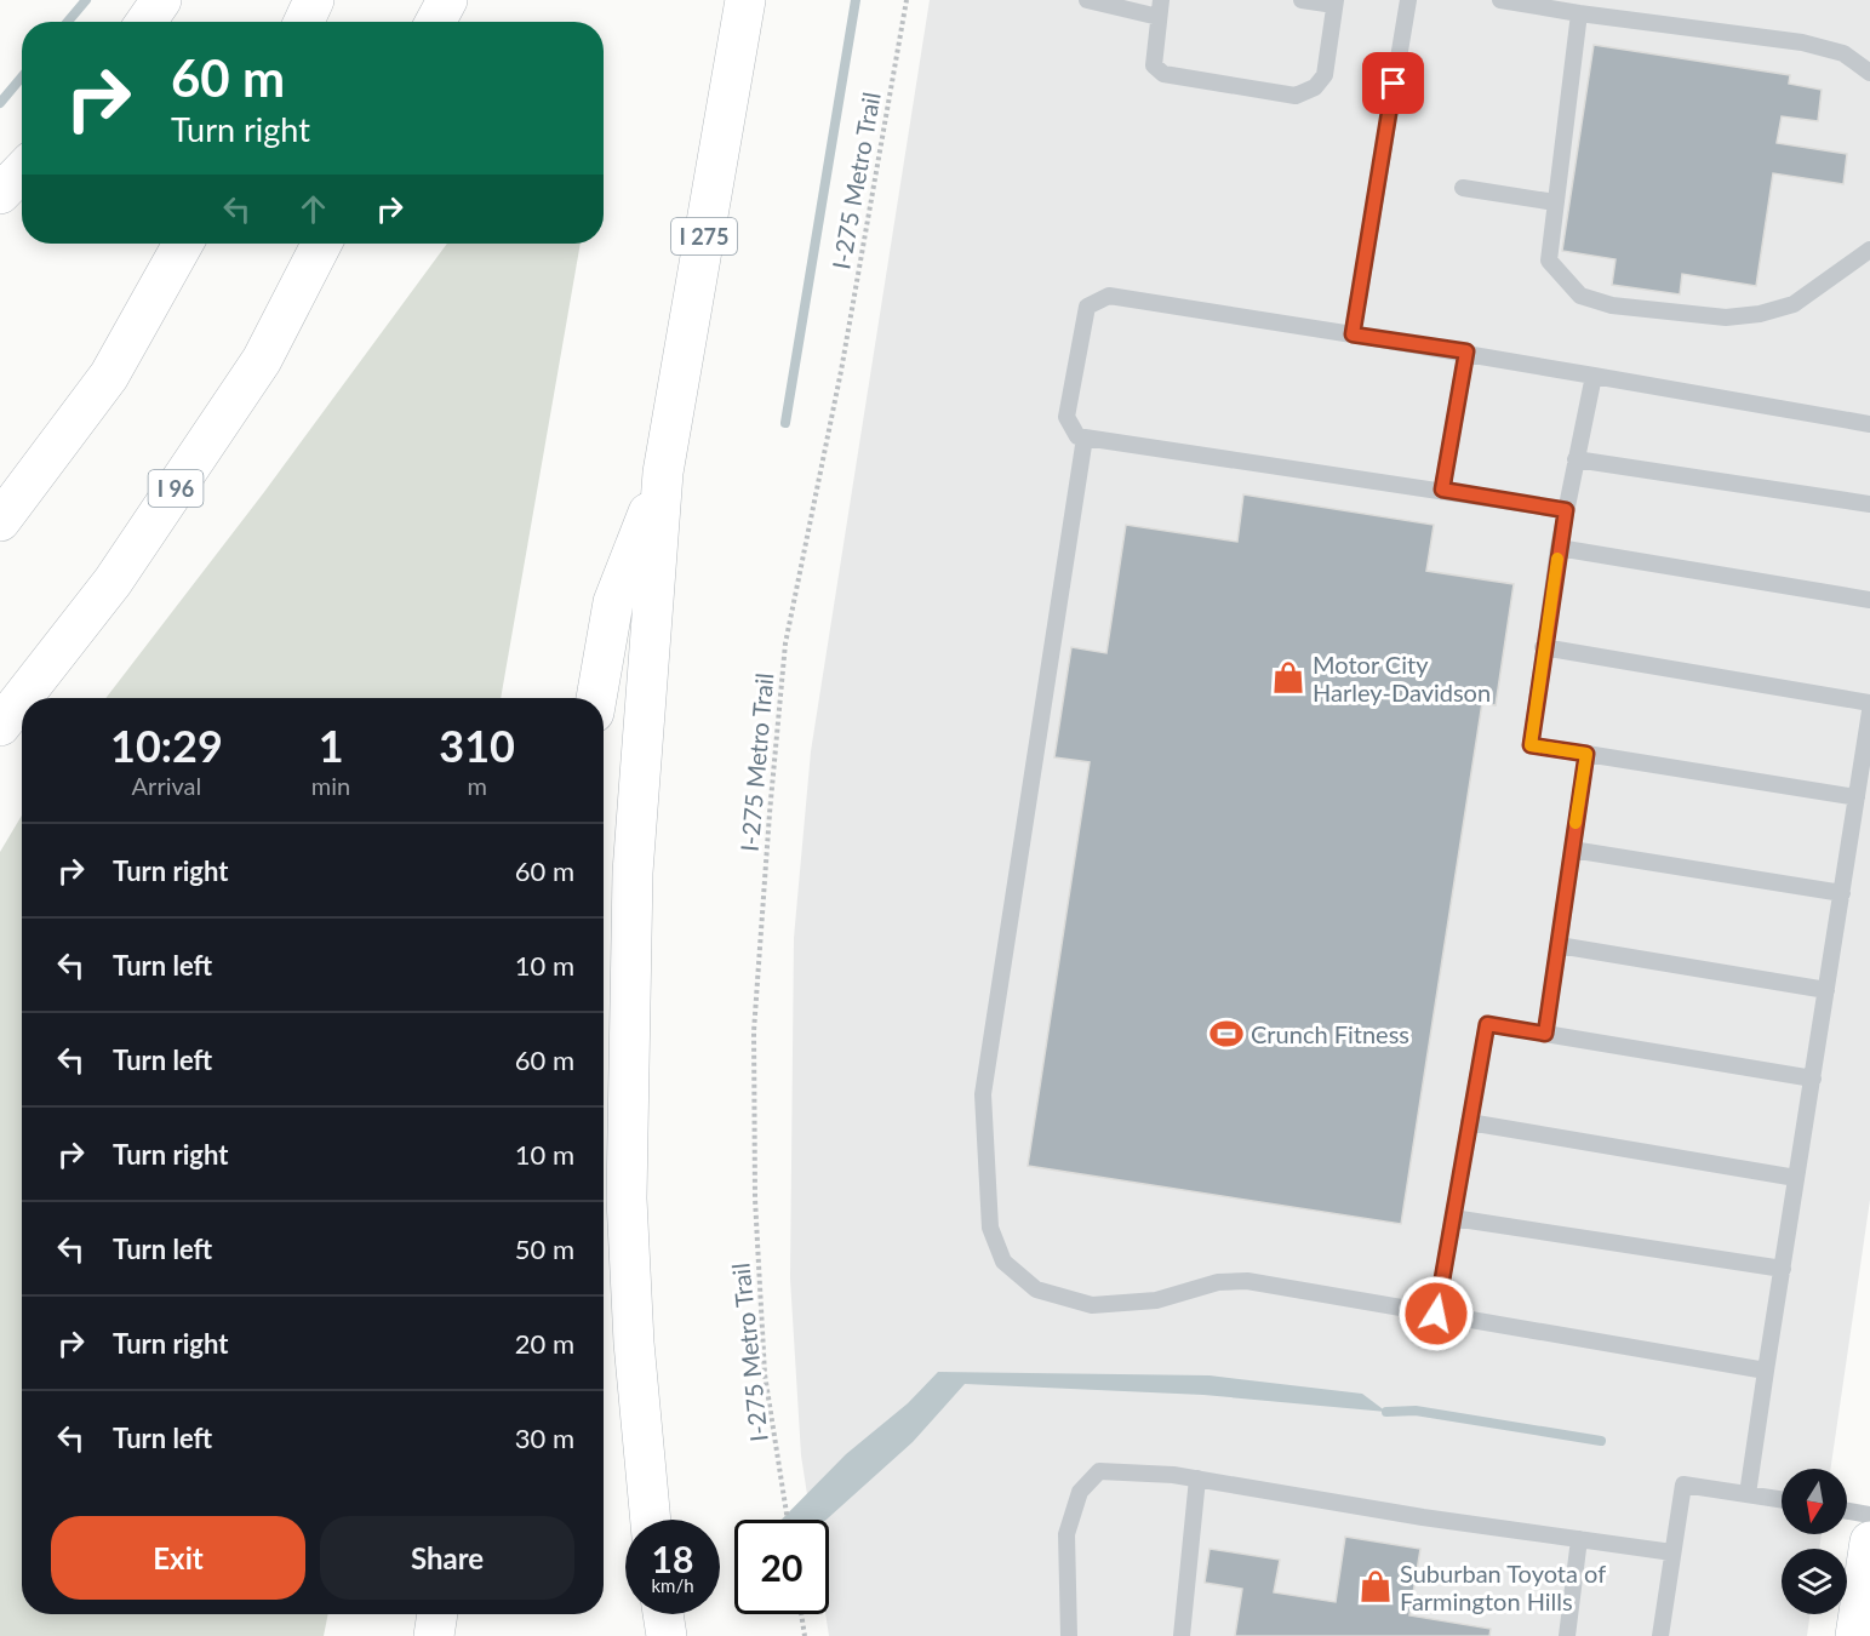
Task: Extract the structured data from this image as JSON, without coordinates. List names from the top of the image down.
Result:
{
  "streets": {
    "main road": ["I 275", "I 96"],
    "path": ["I-275 Metro Trail"]
  },
  "places": {
    "shop": ["Motor City Harley-Davidson", "Suburban Toyota of Farmington Hills"],
    "sports": ["Crunch Fitness"]
  },
  "north": "bottom",
  "page": {
    "turn": ["60 m", "Turn right"],
    "eta": [
      "10:29",
      "Arrival",
      "1",
      "min",
      "310",
      "m"
    ],
    "list": [
      {
        "name": "Turn right",
        "value": "60 m"
      },
      {
        "name": "Turn left",
        "value": "10 m"
      },
      {
        "name": "Turn left",
        "value": "60 m"
      },
      {
        "name": "Turn right",
        "value": "10 m"
      },
      {
        "name": "Turn left",
        "value": "50 m"
      },
      {
        "name": "Turn right",
        "value": "20 m"
      },
      {
        "name": "Turn left",
        "value": "30 m"
      }
    ],
    "buttons": ["Exit", "Share"],
    "speed": "18 km/h",
    "limit": "20"
  }
}
